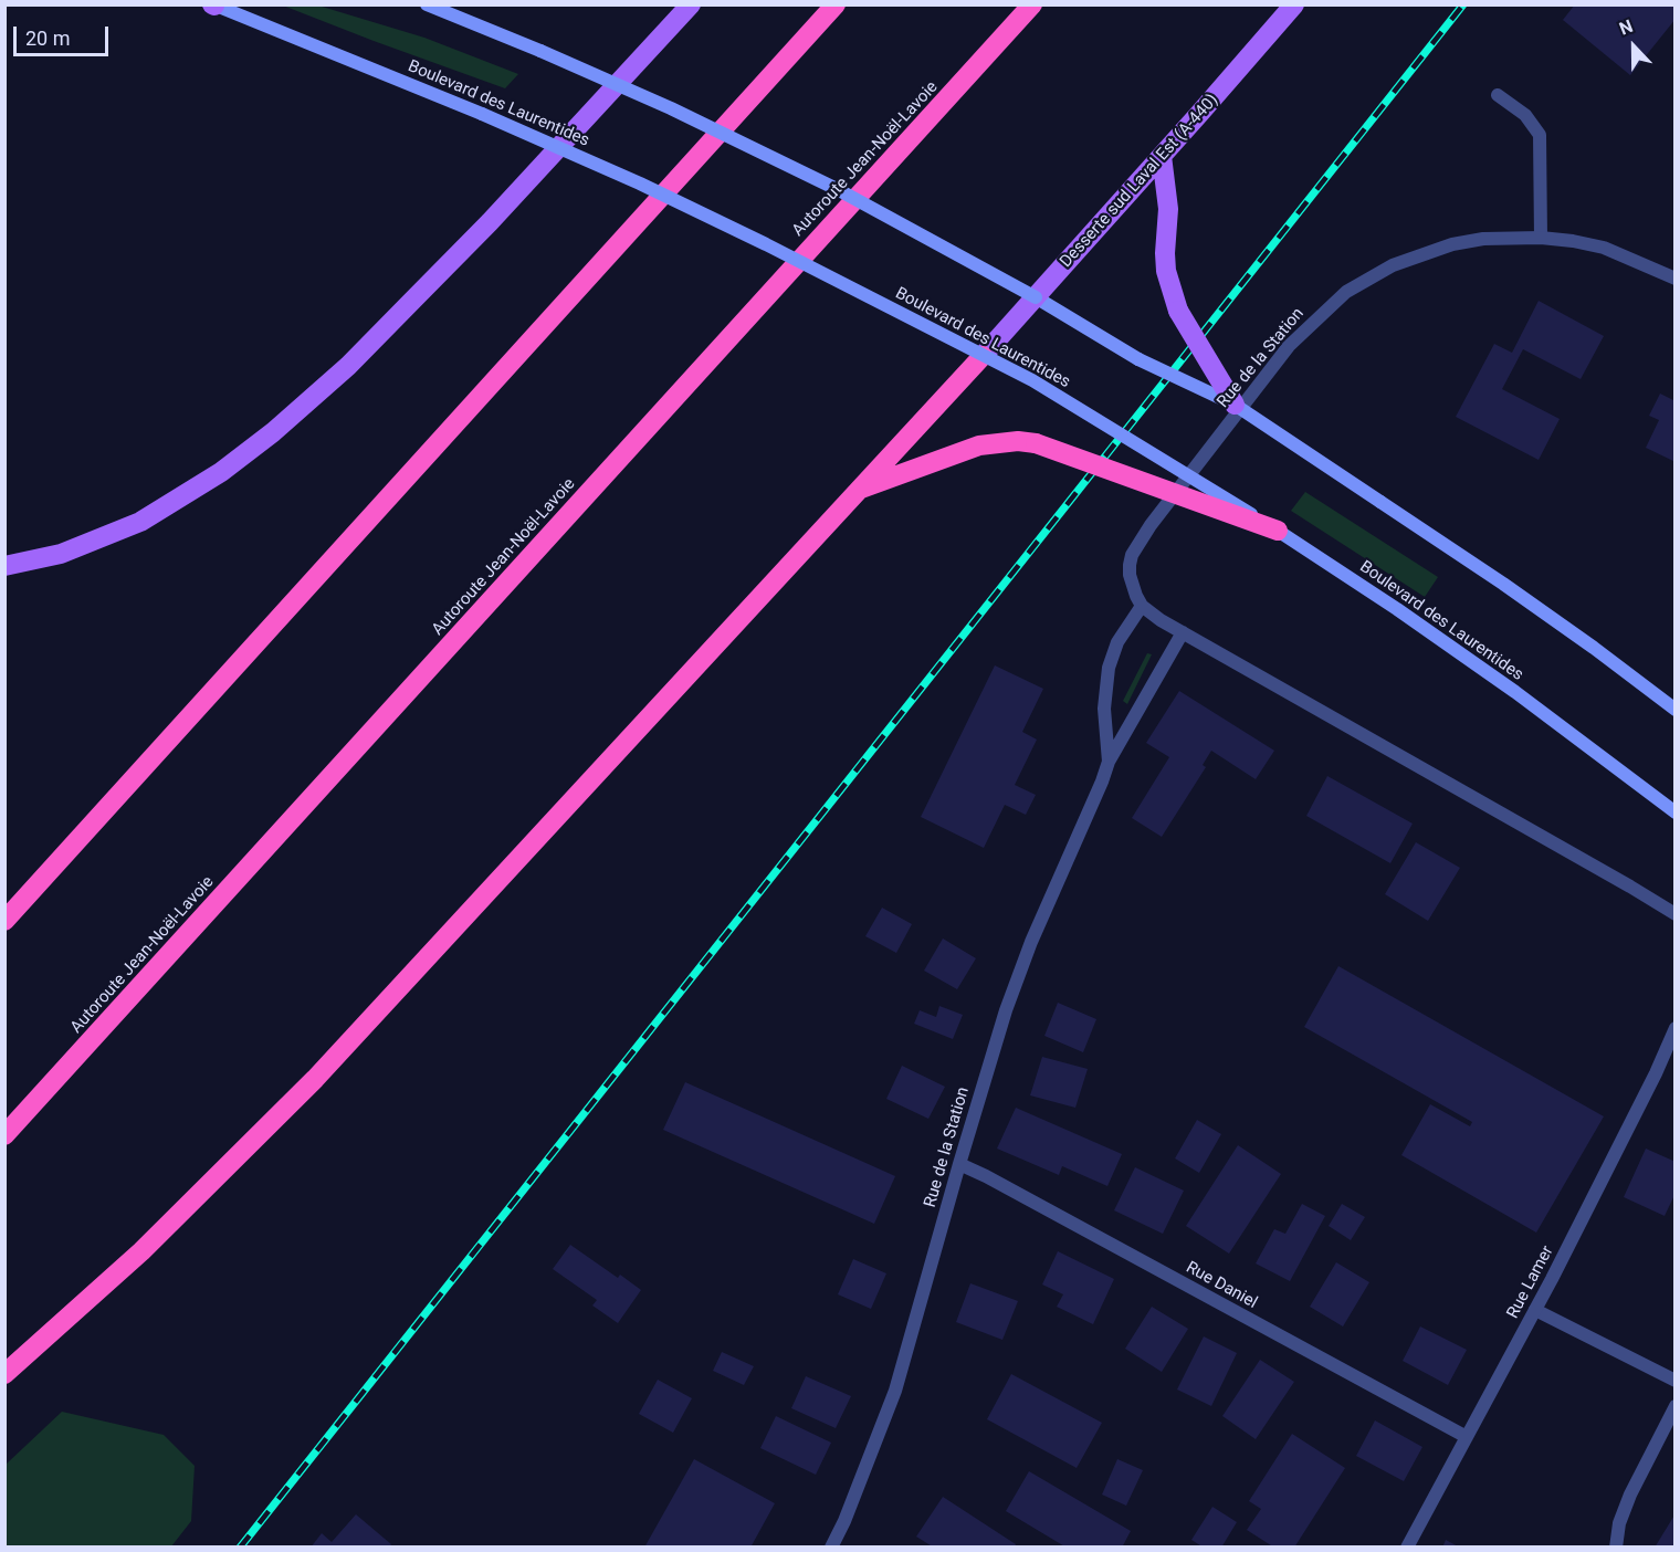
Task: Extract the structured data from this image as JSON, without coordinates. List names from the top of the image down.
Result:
{
  "streets": {
    "highway": ["Autoroute Jean-Noël-Lavoie"],
    "main road": ["Boulevard des Laurentides", "Desserte sud Laval Est (A-440)"],
    "street": ["Rue de la Station", "Rue Lamer", "Rue Daniel"]
  },
  "crossings": [
    ["Boulevard des Laurentides", "Desserte sud Laval Est (A-440)"],
    ["Rue de la Station", "Rue Daniel"],
    ["Rue Lamer", "Rue Daniel"]
  ],
  "scale_bar": "20 m",
  "north": "top"
}
